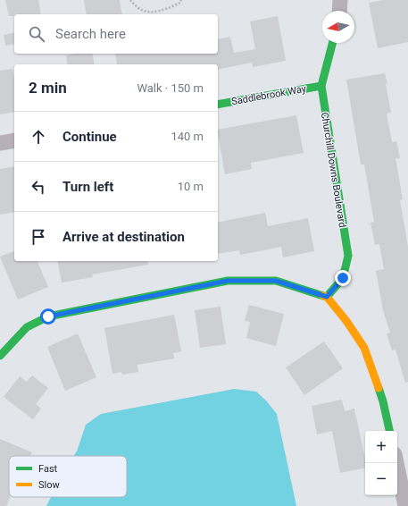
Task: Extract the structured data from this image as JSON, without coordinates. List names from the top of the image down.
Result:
{
  "streets": {
    "street": ["Saddlebrook Way", "Churchill Downs Boulevard"]
  },
  "crossings": [
    ["Saddlebrook Way", "Churchill Downs Boulevard"]
  ],
  "legend": ["Fast", "Slow"],
  "north": "left",
  "page": {
    "search": "Search here",
    "heading": ["2 min", "Walk · 150 m"],
    "list": [
      ["Continue", "140 m"],
      ["Turn left", "10 m"],
      "Arrive at destination"
    ],
    "map_buttons": ["+", "−"]
  }
}
